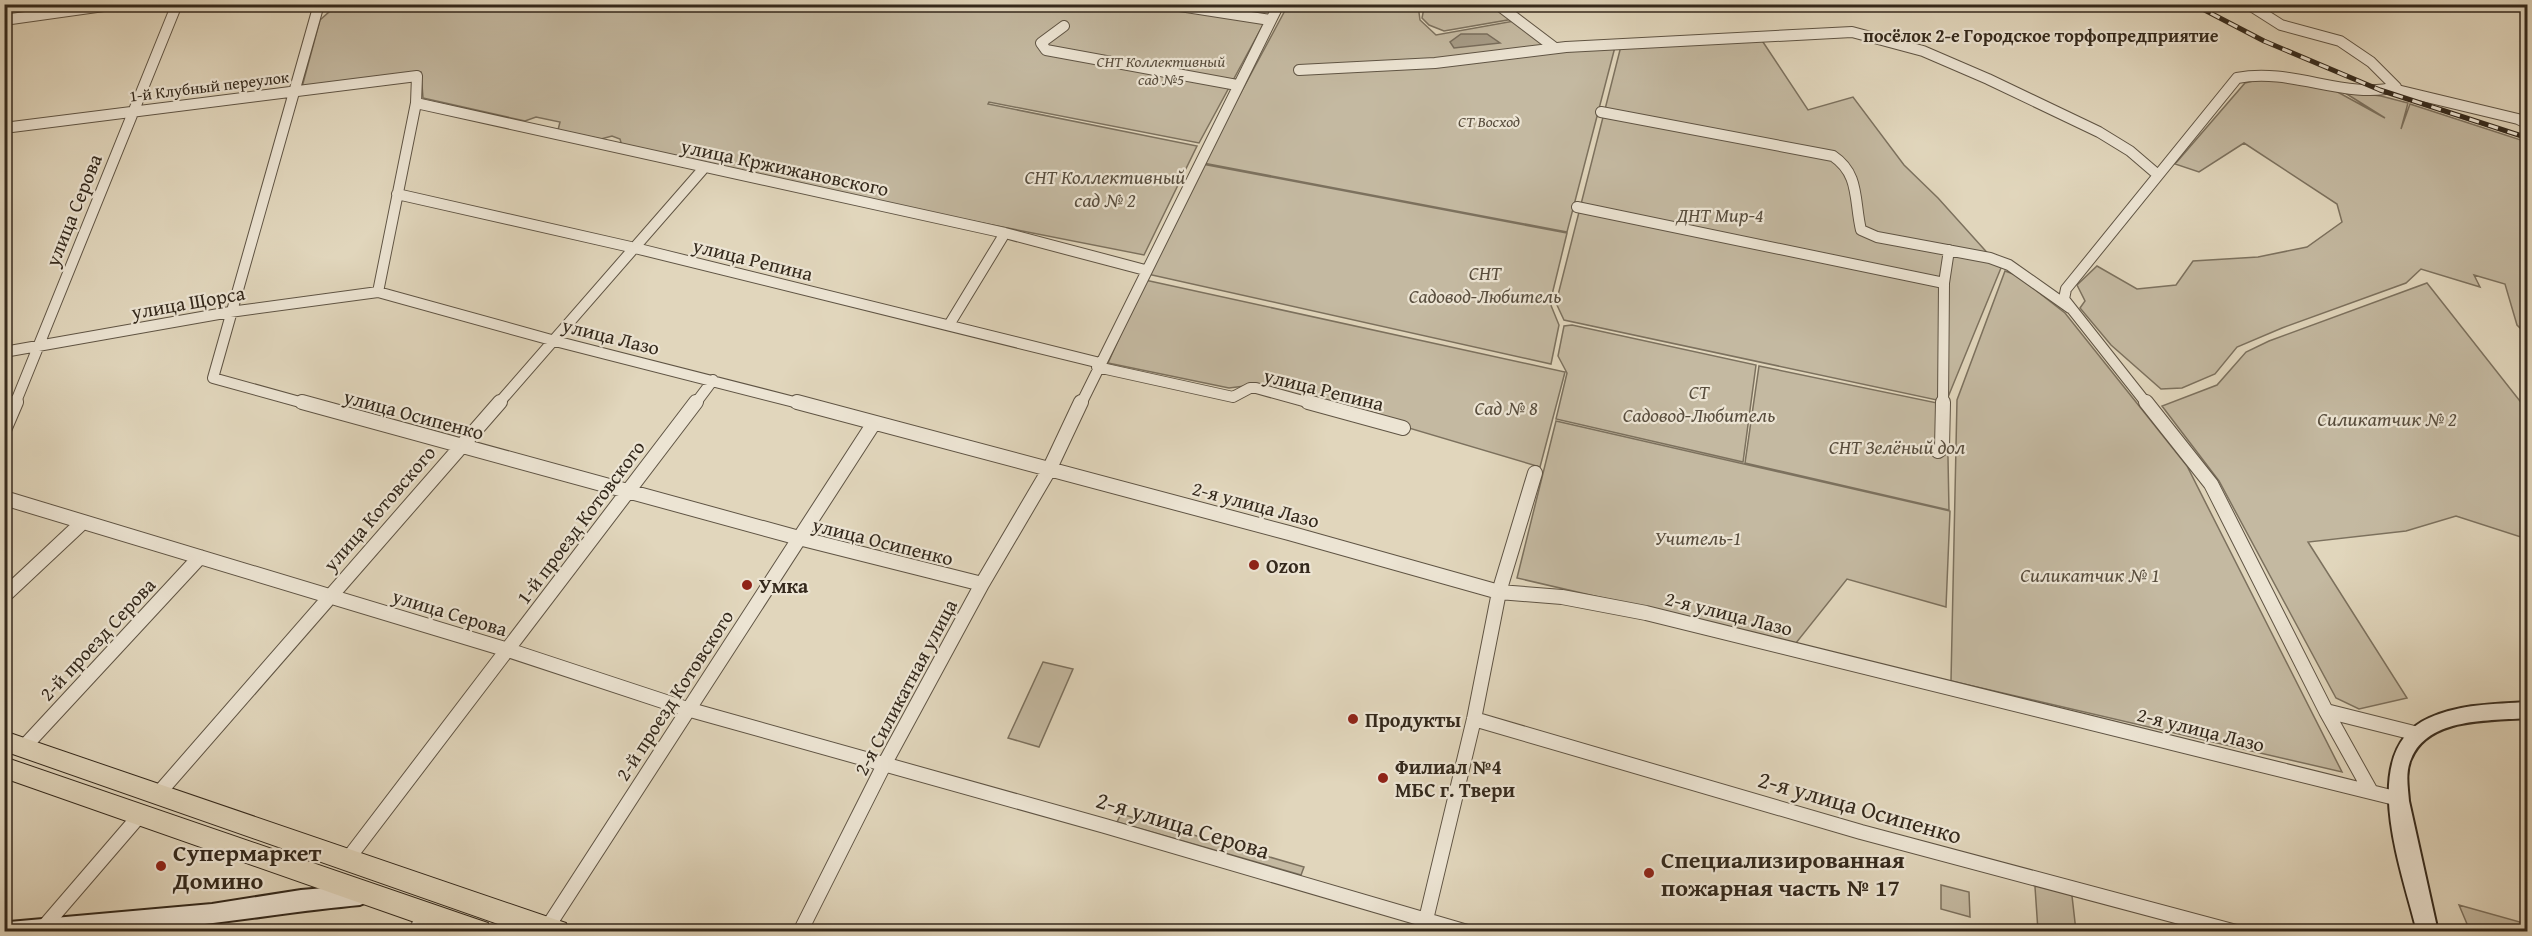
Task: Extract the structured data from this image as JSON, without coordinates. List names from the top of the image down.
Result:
{
  "streets": {
    "street": [
      "1-й Клубный переулок",
      "улица Кржижановского",
      "улица Серова",
      "улица Репина",
      "улица Щорса",
      "улица Лазо",
      "улица Осипенко",
      "2-я улица Лазо",
      "улица Котовского",
      "1-й проезд Котовского",
      "2-й проезд Серова",
      "2-я Силикатная улица",
      "2-й проезд Котовского",
      "2-я улица Осипенко",
      "2-я улица Серова"
    ]
  },
  "crossings": [
    ["1-й Клубный переулок", "улица Кржижановского"],
    ["1-й Клубный переулок", "улица Серова"],
    ["1-й Клубный переулок", "улица Осипенко"],
    ["улица Кржижановского", "улица Котовского"],
    ["улица Кржижановского", "2-я Силикатная улица"],
    ["улица Серова", "улица Щорса"],
    ["улица Серова", "улица Котовского"],
    ["улица Серова", "1-й проезд Котовского"],
    ["улица Серова", "2-й проезд Серова"],
    ["улица Серова", "2-я Силикатная улица"],
    ["улица Серова", "2-й проезд Котовского"],
    ["улица Серова", "2-я улица Серова"],
    ["улица Репина", "улица Котовского"],
    ["улица Репина", "2-я Силикатная улица"],
    ["улица Щорса", "улица Лазо"],
    ["улица Щорса", "улица Осипенко"],
    ["улица Лазо", "2-я улица Лазо"],
    ["улица Лазо", "улица Котовского"],
    ["улица Лазо", "1-й проезд Котовского"],
    ["улица Лазо", "2-я Силикатная улица"],
    ["улица Лазо", "2-й проезд Котовского"],
    ["улица Осипенко", "улица Котовского"],
    ["улица Осипенко", "1-й проезд Котовского"],
    ["улица Осипенко", "2-я Силикатная улица"],
    ["улица Осипенко", "2-й проезд Котовского"],
    ["2-я улица Лазо", "2-я Силикатная улица"],
    ["2-я Силикатная улица", "2-я улица Серова"]
  ],
  "districts": ["посёлок 2-е Городское торфопредприятие"],
  "parks": [
    "СНТ Коллективный сад №5",
    "СТ Восход",
    "СНТ Коллективный сад № 2",
    "ДНТ Мир-4",
    "СНТ Садовод-Любитель",
    "СТ Садовод-Любитель",
    "Сад № 8",
    "Силикатчик № 2",
    "СНТ Зелёный дол",
    "Учитель-1",
    "Силикатчик № 1"
  ],
  "places": [
    "Ozon",
    "Умка",
    "Продукты",
    "Филиал №4 МБС г. Твери",
    "Супермаркет Домино",
    "Специализированная пожарная часть № 17"
  ]
}
